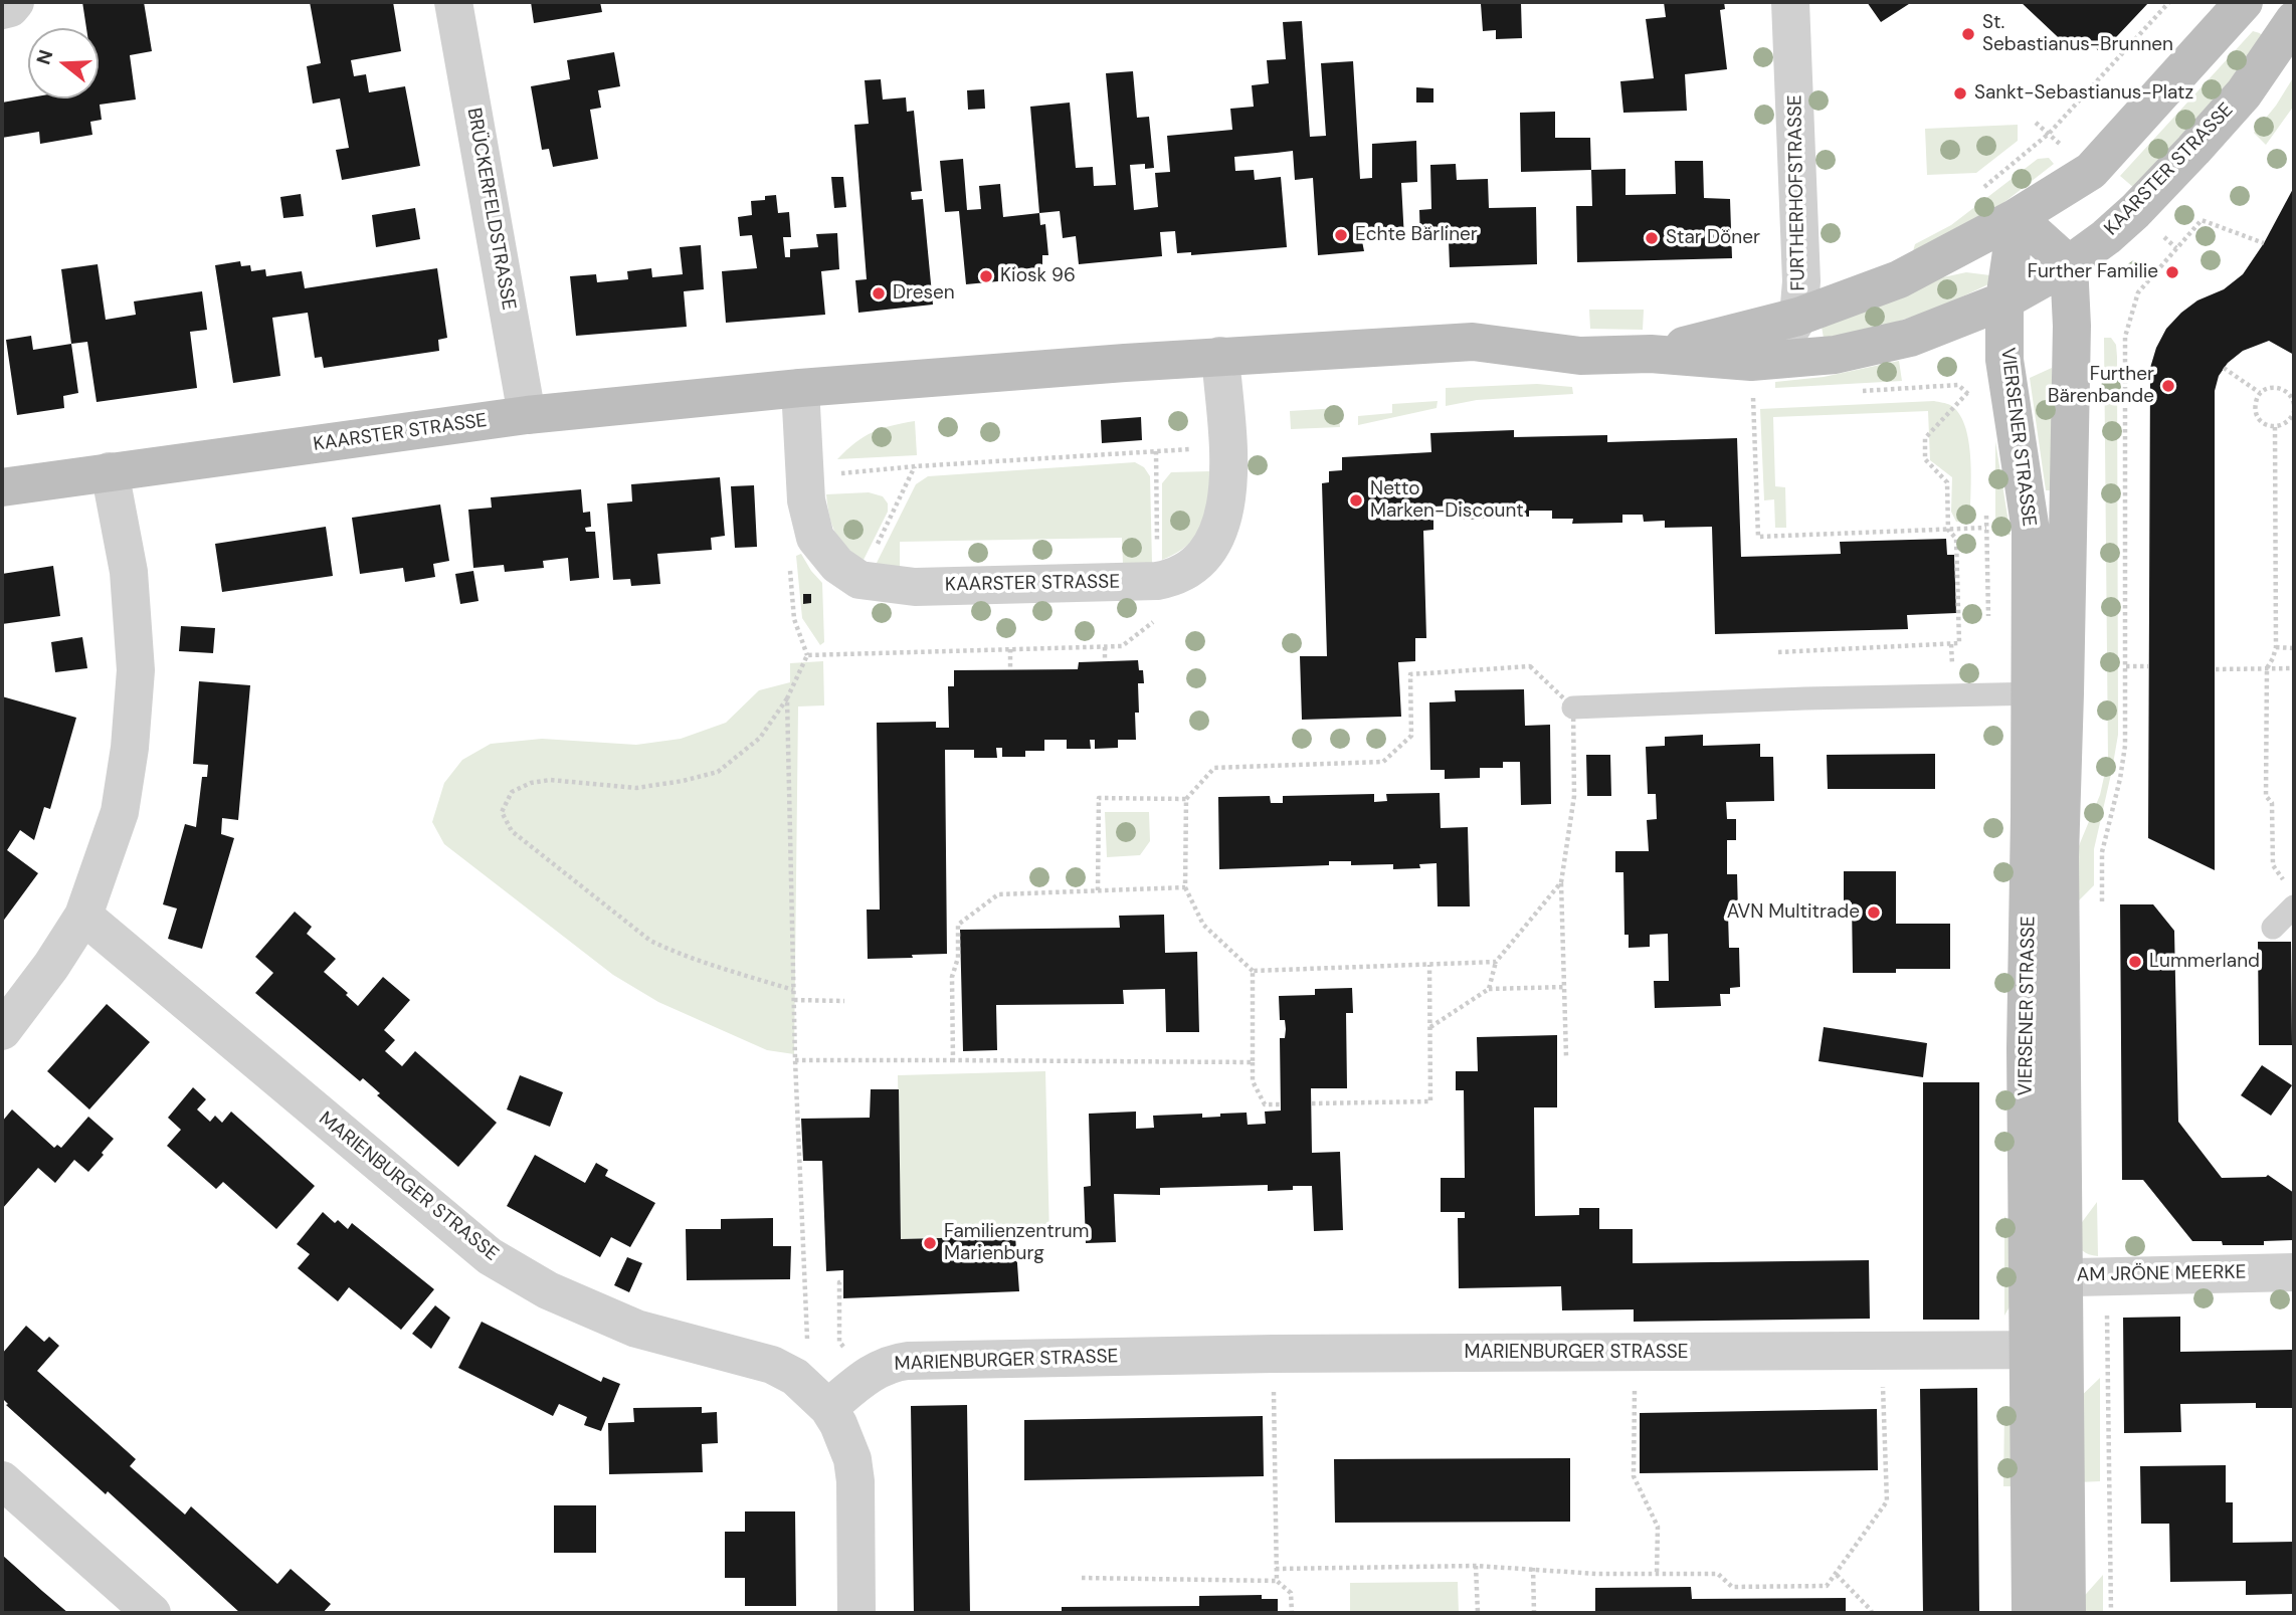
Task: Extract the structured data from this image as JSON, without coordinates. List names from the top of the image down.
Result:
{
  "streets": {
    "main road": ["KAARSTER STRASSE", "VIERSENER STRASSE"],
    "street": [
      "FURTHERHOFSTRASSE",
      "BRÜCKERFELDSTRASSE",
      "MARIENBURGER STRASSE",
      "AM JRÖNE MEERKE"
    ]
  },
  "crossings": [
    ["KAARSTER STRASSE", "FURTHERHOFSTRASSE"],
    ["KAARSTER STRASSE", "BRÜCKERFELDSTRASSE"],
    ["KAARSTER STRASSE", "VIERSENER STRASSE"],
    ["VIERSENER STRASSE", "MARIENBURGER STRASSE"],
    ["VIERSENER STRASSE", "AM JRÖNE MEERKE"]
  ],
  "places": [
    "St. Sebastianus-Brunnen",
    "Sankt-Sebastianus-Platz",
    "Echte Bärliner",
    "Star Döner",
    "Further Familie",
    "Kiosk 96",
    "Dresen",
    "Further Bärenbande",
    "Netto Marken-Discount",
    "AVN Multitrade",
    "Lummerland",
    "Familienzentrum Marienburg"
  ],
  "north": "left"
}
